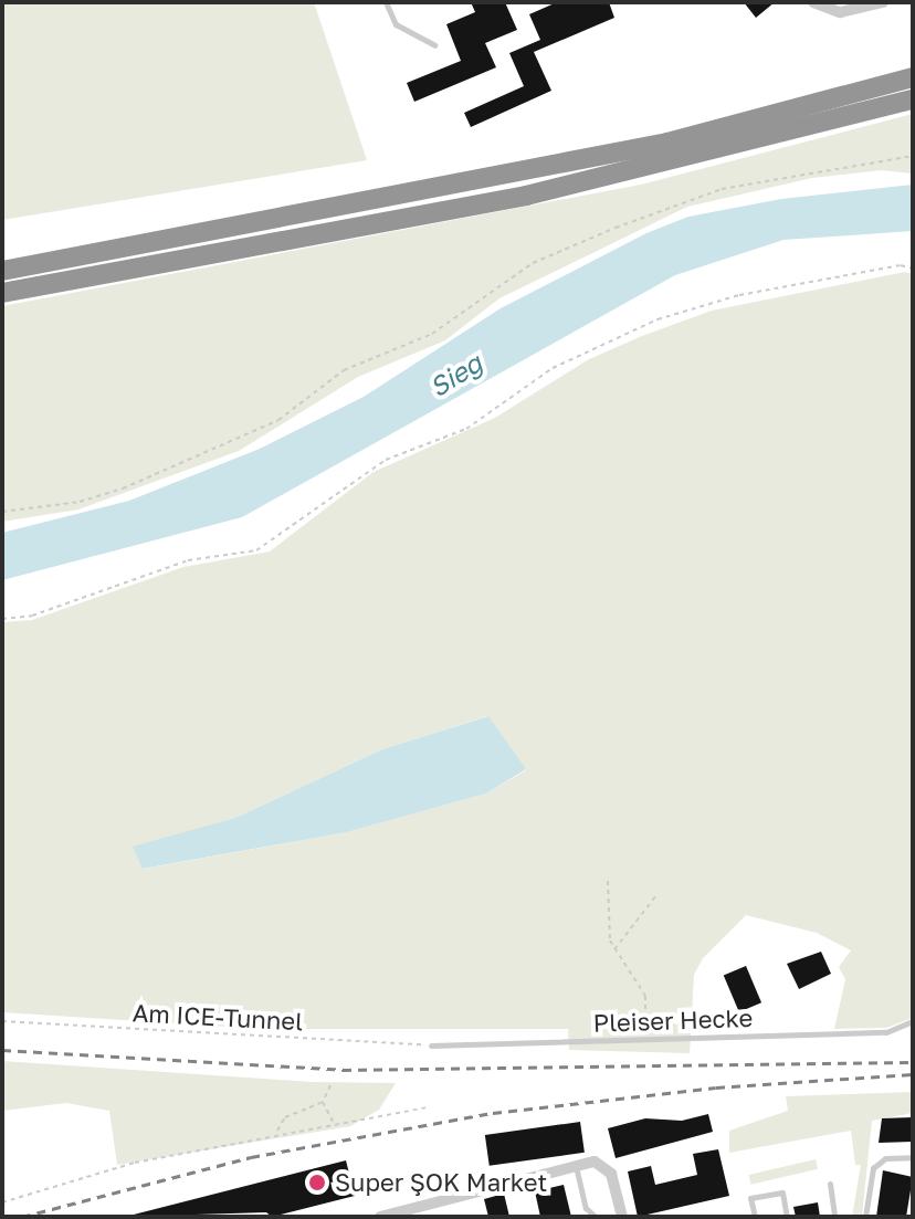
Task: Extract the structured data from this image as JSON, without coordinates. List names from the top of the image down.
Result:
{
  "streets": {
    "lane": ["Pleiser Hecke"],
    "path": ["Am ICE-Tunnel"]
  },
  "crossings": [
    ["Am ICE-Tunnel", "Pleiser Hecke"]
  ],
  "water": ["Sieg"],
  "places": ["Super ŞOK Market"]
}
